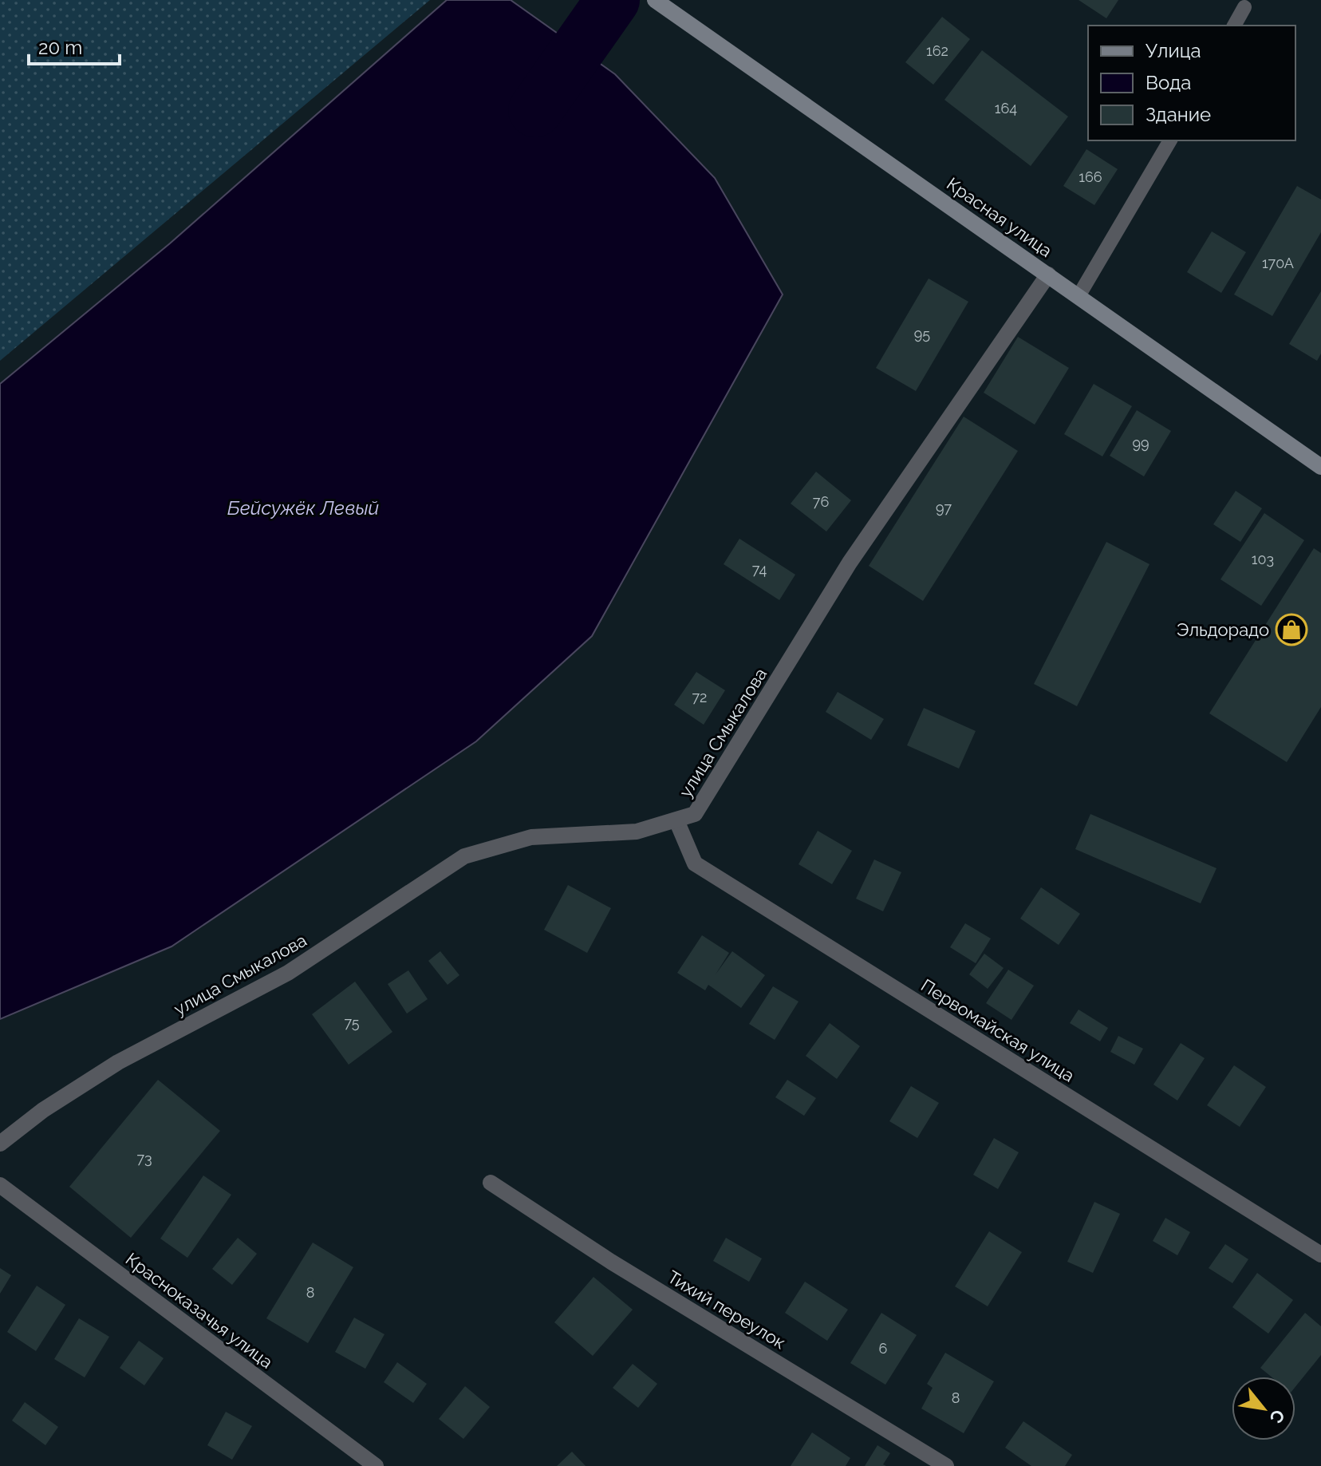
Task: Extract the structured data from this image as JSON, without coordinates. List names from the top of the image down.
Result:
{
  "streets": {
    "street": [
      "Красная улица",
      "улица Смыкалова",
      "Первомайская улица",
      "Тихий переулок",
      "Красноказачья улица"
    ]
  },
  "crossings": [
    ["Красная улица", "улица Смыкалова"],
    ["улица Смыкалова", "Первомайская улица"]
  ],
  "water": ["Бейсужёк Левый"],
  "places": {
    "shop": ["Эльдорадо"]
  },
  "house_numbers": [
    "162",
    "164",
    "166",
    "170А",
    "95",
    "99",
    "76",
    "97",
    "103",
    "74",
    "72",
    "75",
    "73",
    "8",
    "6",
    "8"
  ],
  "legend": ["Улица", "Вода", "Здание"],
  "scale_bar": "20 m",
  "north": "bottom right"
}
